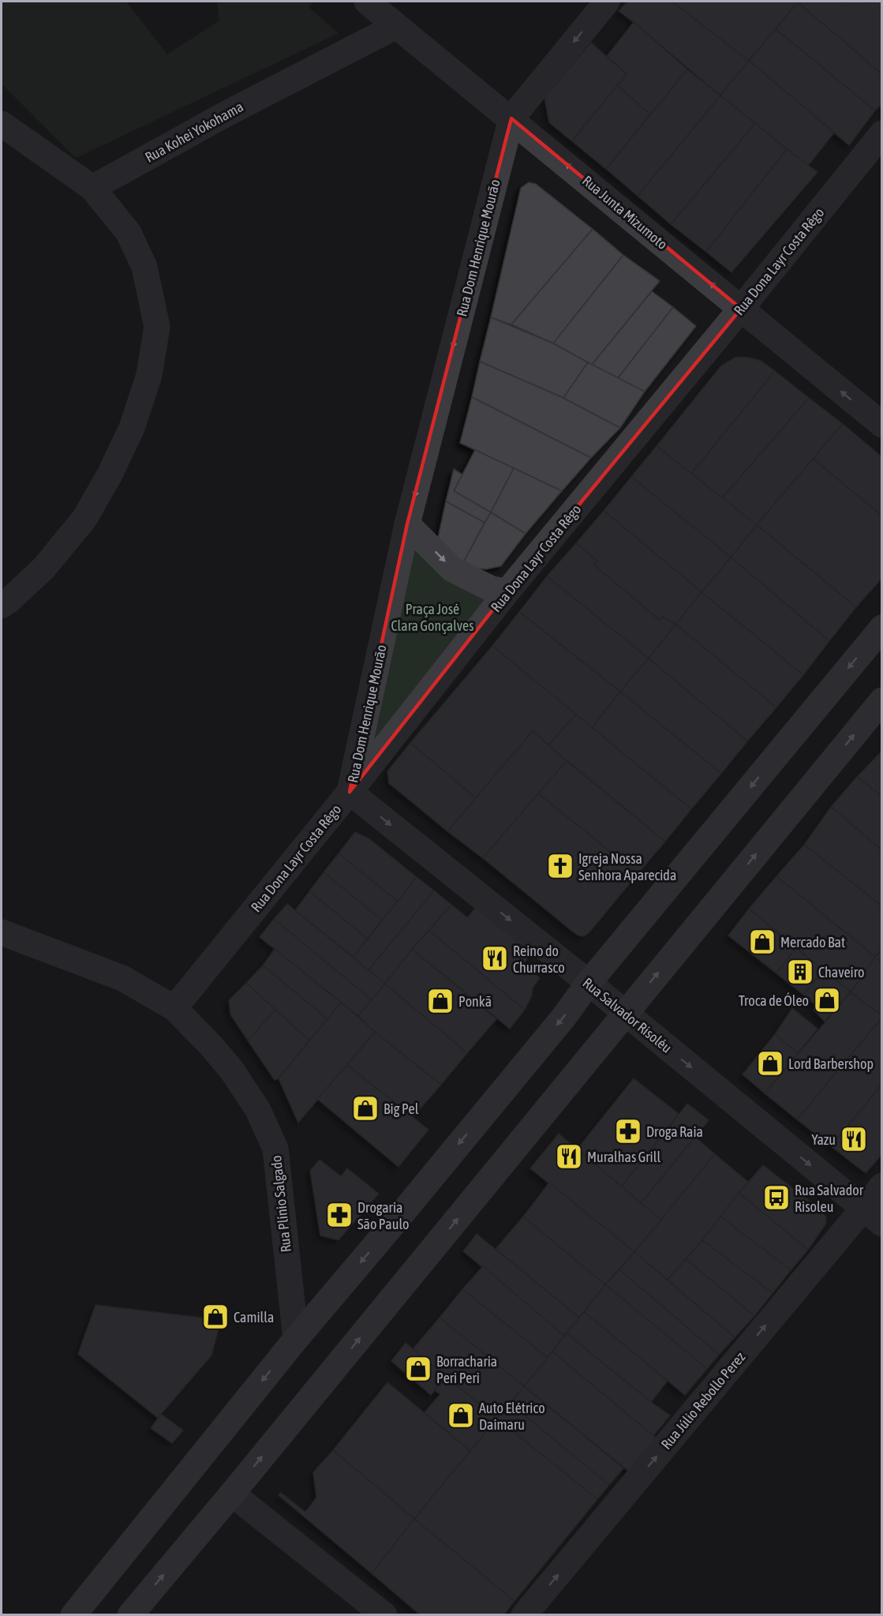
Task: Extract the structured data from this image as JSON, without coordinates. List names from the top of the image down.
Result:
{
  "streets": {
    "street": [
      "Rua Kohei Yokohama",
      "Rua Junta Mizumoto",
      "Rua Dom Henrique Mourão",
      "Rua Dona Layr Costa Rêgo",
      "Rua Salvador Risoléu",
      "Rua Plínio Salgado",
      "Rua Júlio Rebollo Perez"
    ]
  },
  "crossings": [
    ["Rua Kohei Yokohama", "Rua Junta Mizumoto"],
    ["Rua Junta Mizumoto", "Rua Dom Henrique Mourão"],
    ["Rua Junta Mizumoto", "Rua Dona Layr Costa Rêgo"],
    ["Rua Dom Henrique Mourão", "Rua Dona Layr Costa Rêgo"],
    ["Rua Dom Henrique Mourão", "Rua Salvador Risoléu"],
    ["Rua Dona Layr Costa Rêgo", "Rua Salvador Risoléu"],
    ["Rua Dona Layr Costa Rêgo", "Rua Plínio Salgado"],
    ["Rua Salvador Risoléu", "Rua Júlio Rebollo Perez"]
  ],
  "one_way": [
    "Rua Junta Mizumoto",
    "Rua Dom Henrique Mourão",
    "Rua Salvador Risoléu",
    "Rua Júlio Rebollo Perez"
  ],
  "parks": ["Praça José Clara Gonçalves"],
  "places": {
    "church": ["Igreja Nossa Senhora Aparecida"],
    "shop": [
      "Mercado Bat",
      "Troca de Óleo",
      "Ponkã",
      "Lord Barbershop",
      "Big Pel",
      "Camilla",
      "Borracharia Peri Peri",
      "Auto Elétrico Daimaru"
    ],
    "restaurant": ["Reino do Churrasco", "Yazu", "Muralhas Grill"],
    "building": ["Chaveiro"],
    "pharmacy": ["Droga Raia", "Drogaria São Paulo"],
    "bus stop": ["Rua Salvador Risoleu"]
  }
}
